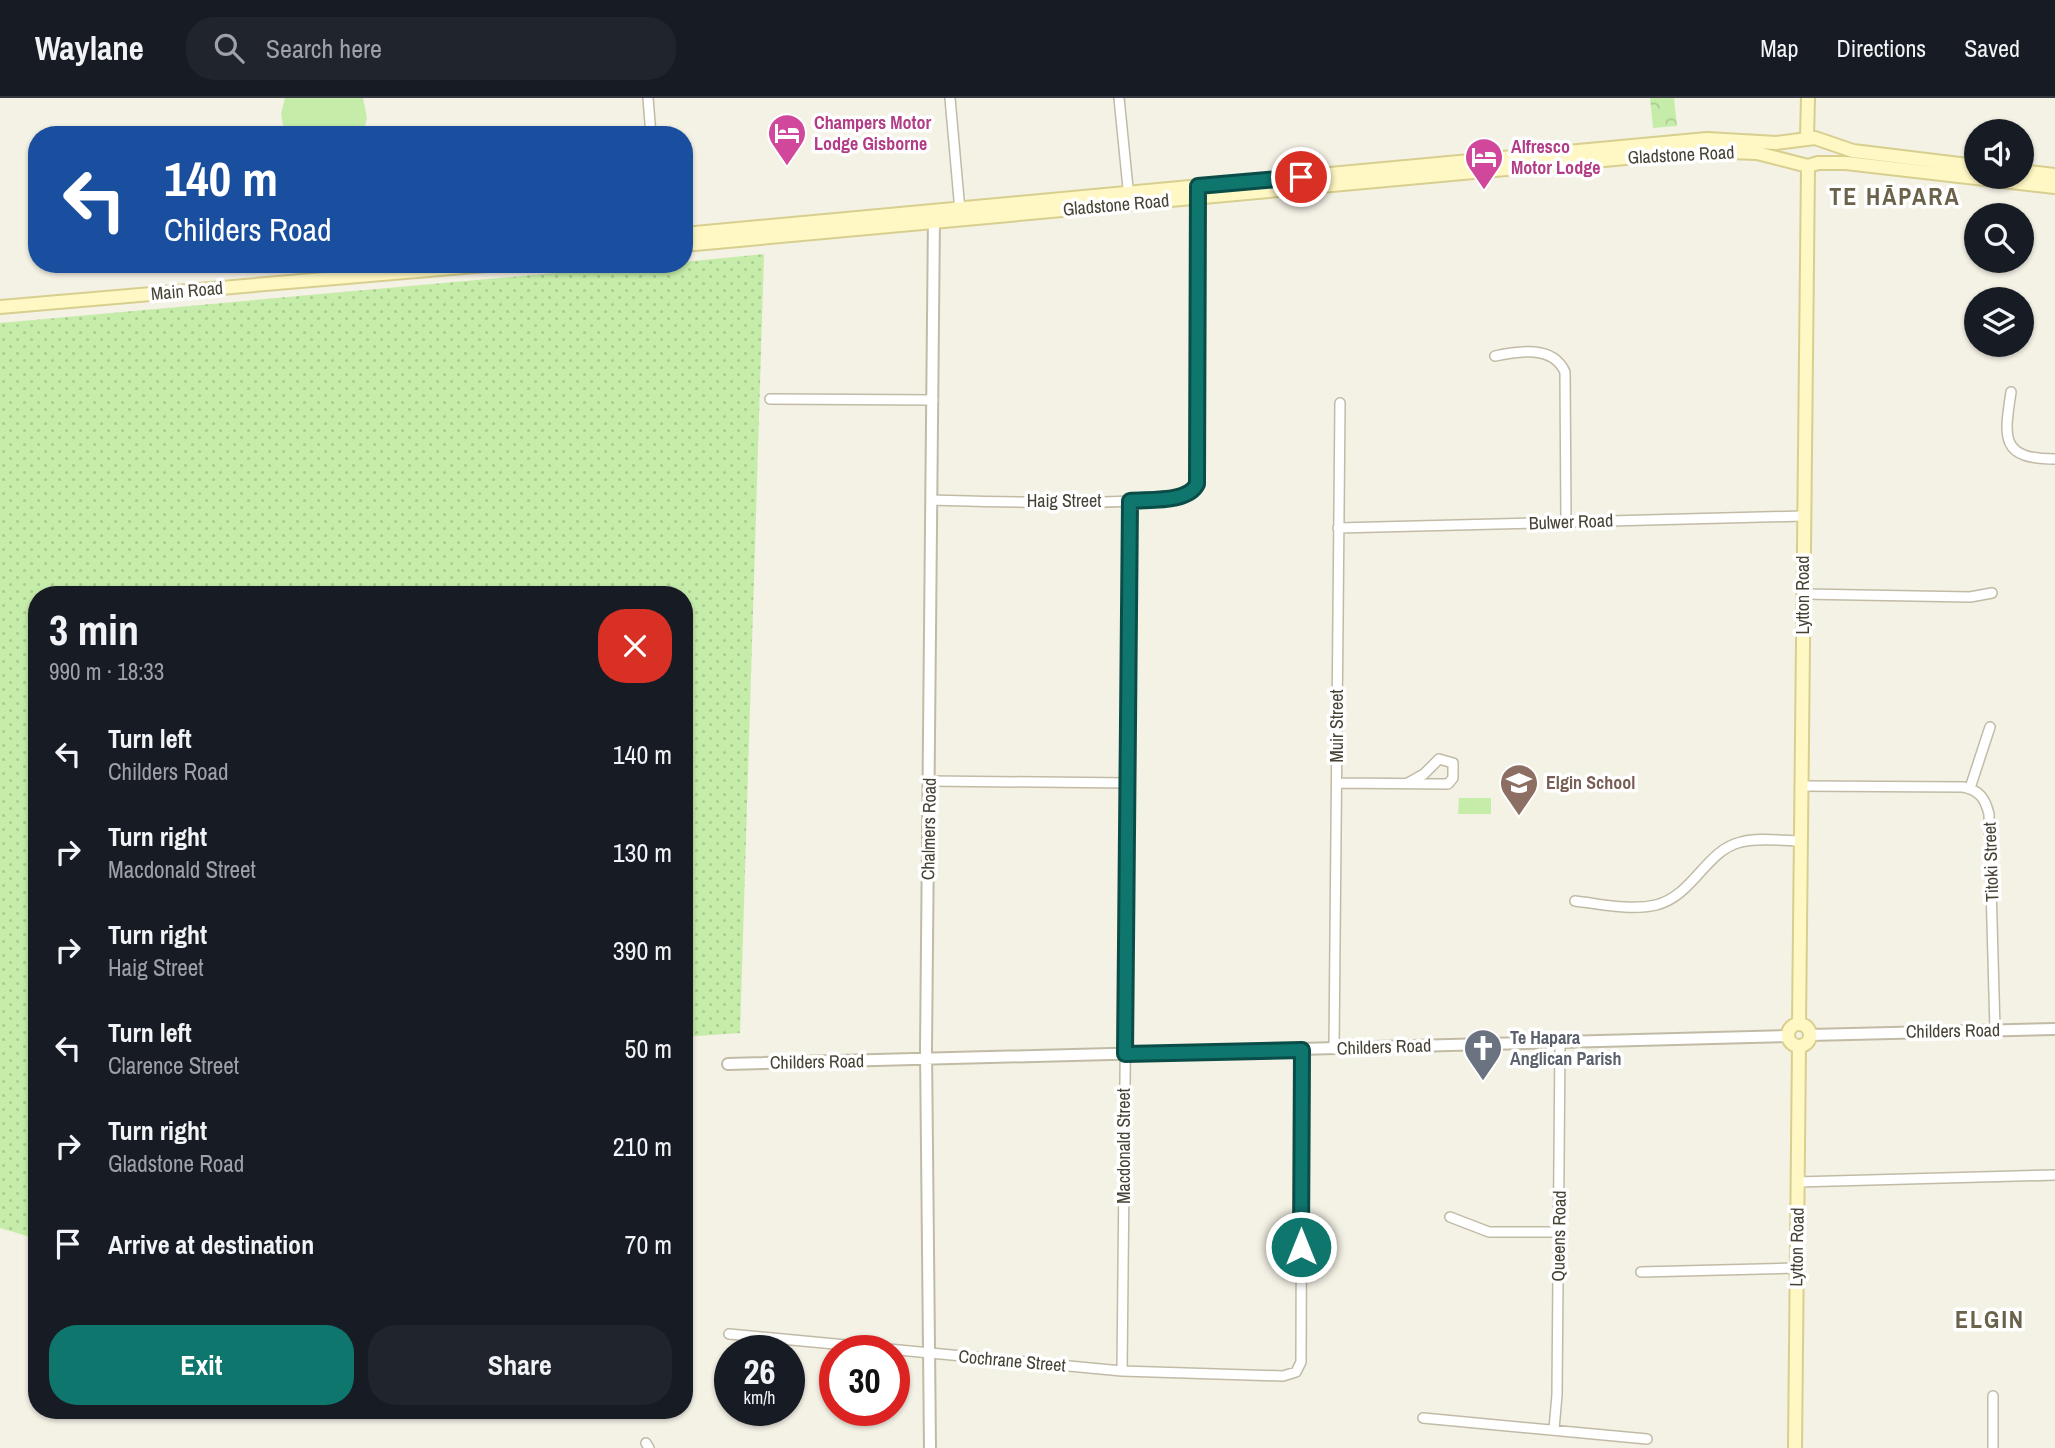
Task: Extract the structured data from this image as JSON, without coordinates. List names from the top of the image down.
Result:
{
  "streets": {
    "main road": ["Gladstone Road", "Main Road", "Lytton Road"],
    "street": [
      "Haig Street",
      "Bulwer Road",
      "Muir Street",
      "Chalmers Road",
      "Titoki Street",
      "Childers Road",
      "Macdonald Street",
      "Queens Road",
      "Cochrane Street"
    ]
  },
  "crossings": [
    ["Gladstone Road", "Haig Street"],
    ["Gladstone Road", "Lytton Road"],
    ["Gladstone Road", "Chalmers Road"],
    ["Haig Street", "Chalmers Road"],
    ["Haig Street", "Macdonald Street"],
    ["Bulwer Road", "Lytton Road"],
    ["Bulwer Road", "Muir Street"],
    ["Lytton Road", "Childers Road"],
    ["Muir Street", "Childers Road"],
    ["Chalmers Road", "Childers Road"],
    ["Chalmers Road", "Cochrane Street"],
    ["Titoki Street", "Childers Road"],
    ["Childers Road", "Macdonald Street"],
    ["Childers Road", "Queens Road"],
    ["Childers Road", "Cochrane Street"],
    ["Macdonald Street", "Cochrane Street"]
  ],
  "districts": ["TE HĀPARA", "ELGIN"],
  "places": {
    "hotel": ["Champers Motor Lodge Gisborne", "Alfresco Motor Lodge"],
    "school or university": ["Elgin School"],
    "church": ["Te Hapara Anglican Parish"]
  },
  "page": {
    "header": "Waylane",
    "search": "Search here",
    "nav": ["Map", "Directions", "Saved"],
    "turn": ["140 m", "Childers Road"],
    "heading": ["3 min", "990 m · 18:33"],
    "list": [
      {
        "name": "Turn left",
        "note": "Childers Road",
        "value": "140 m"
      },
      {
        "name": "Turn right",
        "note": "Macdonald Street",
        "value": "130 m"
      },
      {
        "name": "Turn right",
        "note": "Haig Street",
        "value": "390 m"
      },
      {
        "name": "Turn left",
        "note": "Clarence Street",
        "value": "50 m"
      },
      {
        "name": "Turn right",
        "note": "Gladstone Road",
        "value": "210 m"
      },
      {
        "name": "Arrive at destination",
        "value": "70 m"
      }
    ],
    "buttons": ["Exit", "Share"],
    "speed": "26 km/h",
    "limit": "30"
  }
}
